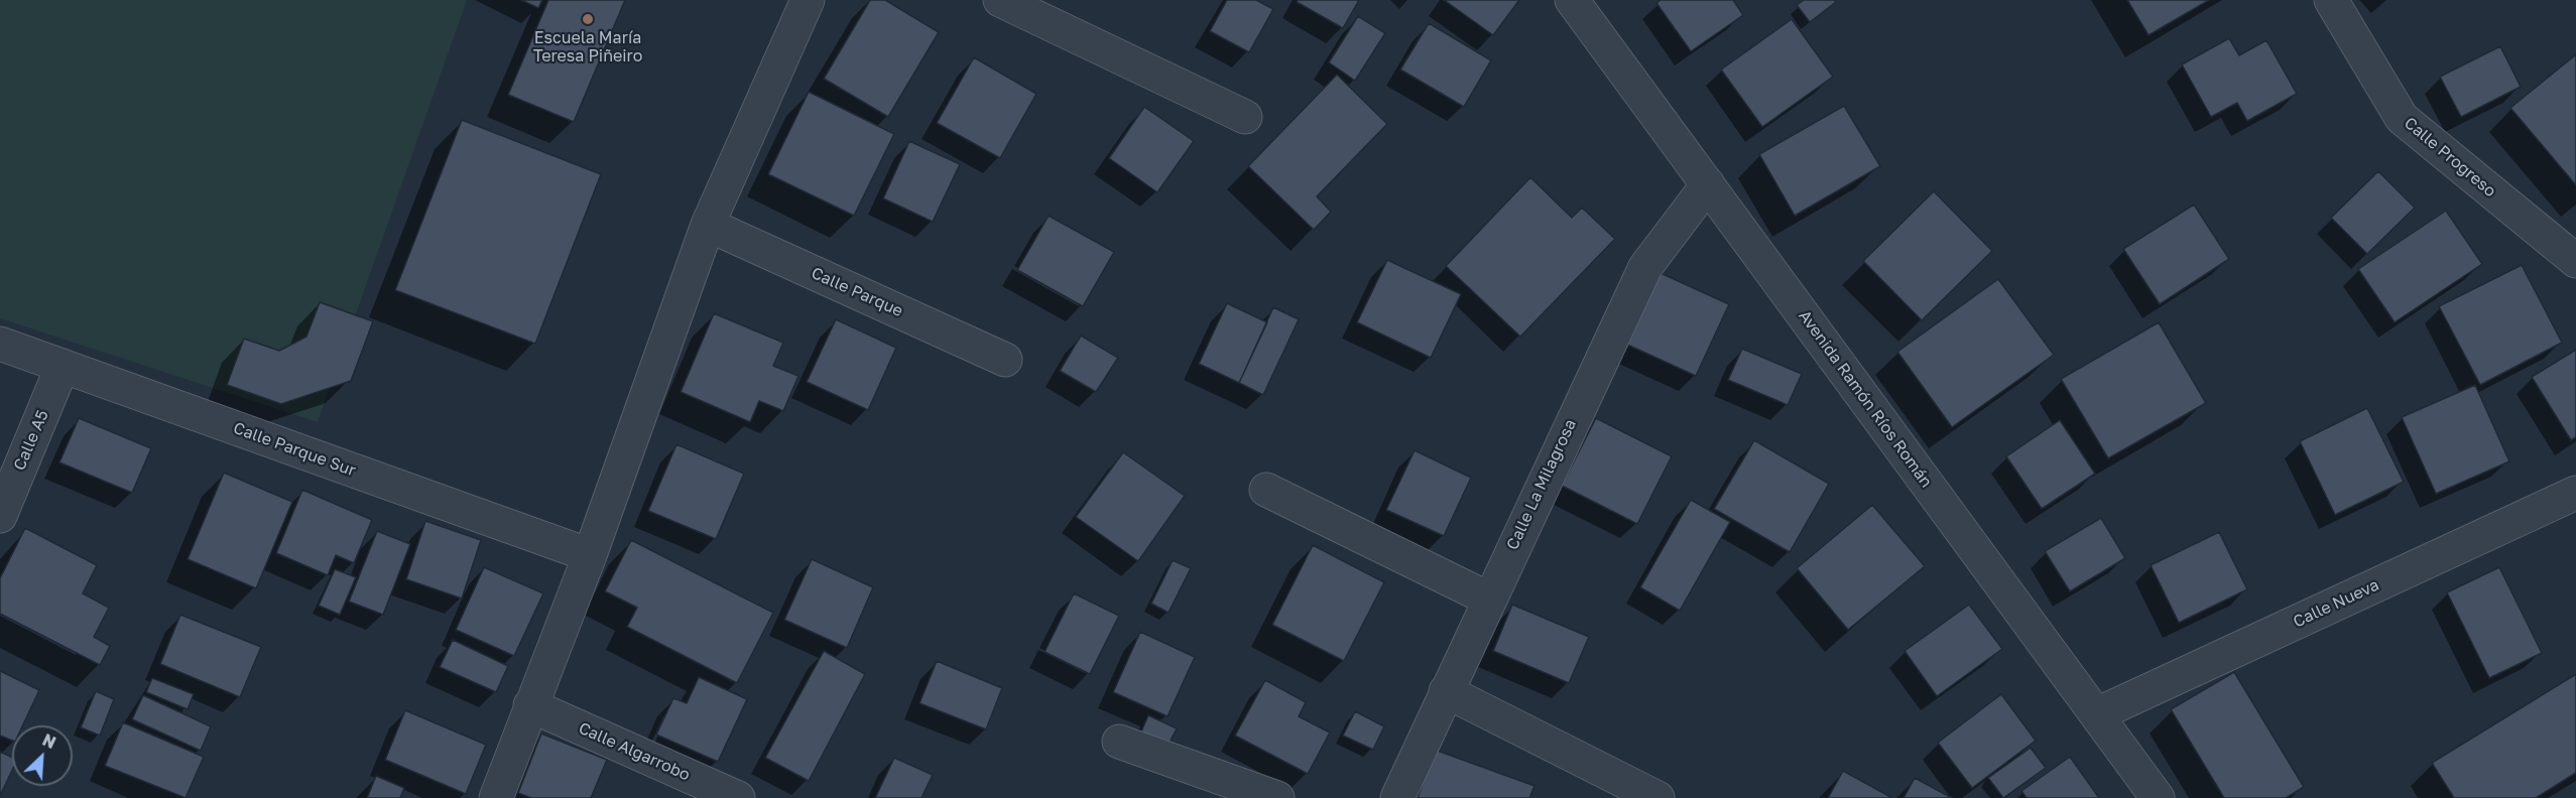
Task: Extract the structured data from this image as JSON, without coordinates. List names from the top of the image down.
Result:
{
  "streets": {
    "street": [
      "Calle Progreso",
      "Calle Parque",
      "Avenida Ramón Ríos Román",
      "Calle A5",
      "Calle Parque Sur",
      "Calle La Milagrosa",
      "Calle Nueva",
      "Calle Algarrobo"
    ]
  },
  "crossings": [
    ["Avenida Ramón Ríos Román", "Calle La Milagrosa"],
    ["Avenida Ramón Ríos Román", "Calle Nueva"],
    ["Calle A5", "Calle Parque Sur"]
  ],
  "places": ["Escuela María Teresa Piñeiro"],
  "north": "top right"
}
